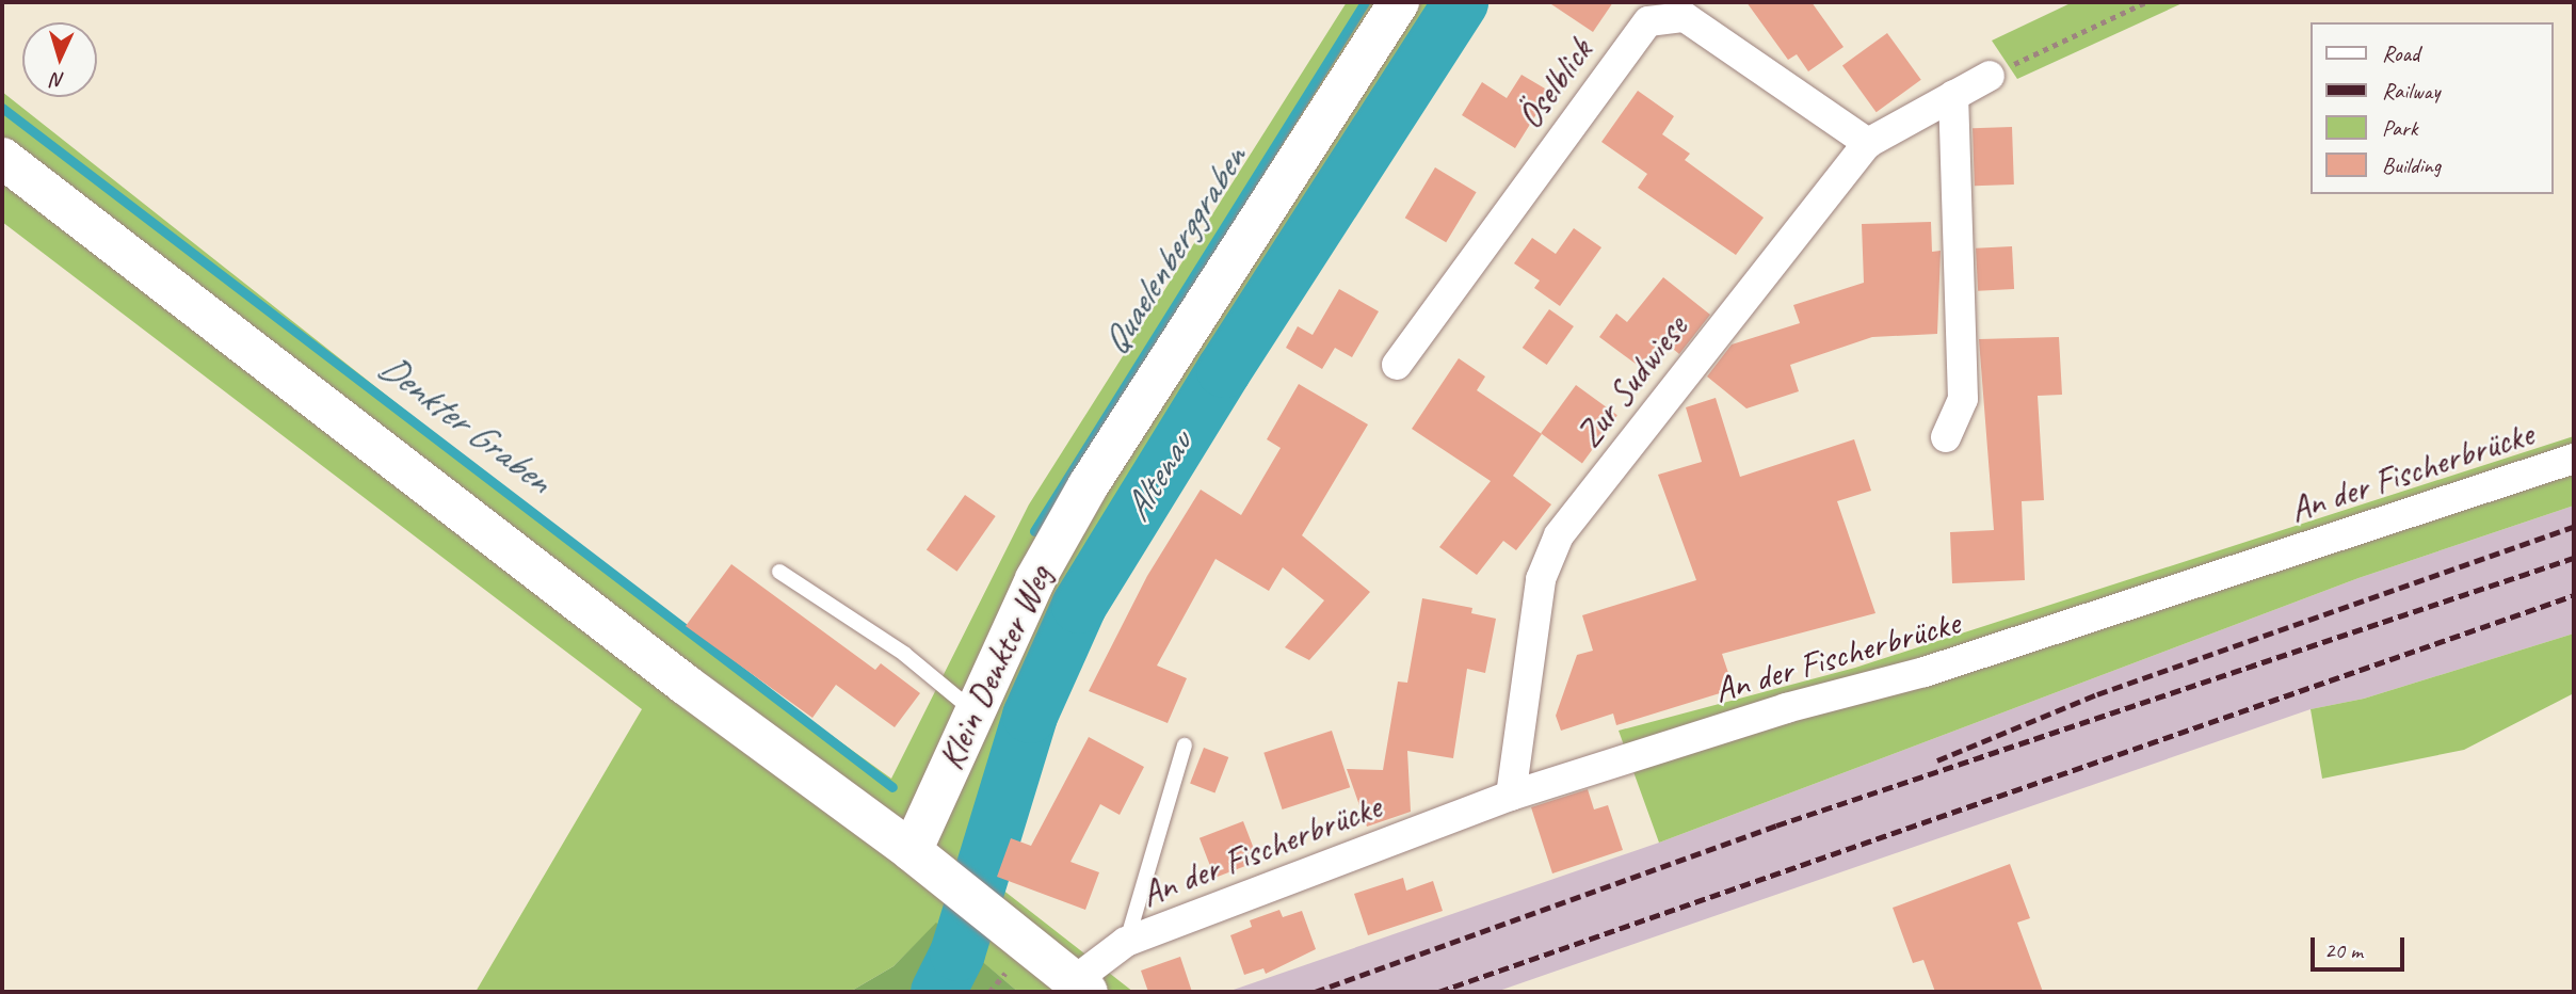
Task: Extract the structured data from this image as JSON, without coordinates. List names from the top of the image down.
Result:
{
  "streets": {
    "main road": ["Klein Denkter Weg"],
    "street": ["Öselblick", "Zur Sudwiese", "An der Fischerbrücke"]
  },
  "crossings": [
    ["Öselblick", "Zur Sudwiese"],
    ["Zur Sudwiese", "An der Fischerbrücke"]
  ],
  "water": ["Quaelenberggraben", "Denkter Graben", "Altenau"],
  "legend": [
    "Road",
    "Railway",
    "Park",
    "Building"
  ],
  "scale_bar": "20 m",
  "north": "bottom"
}
